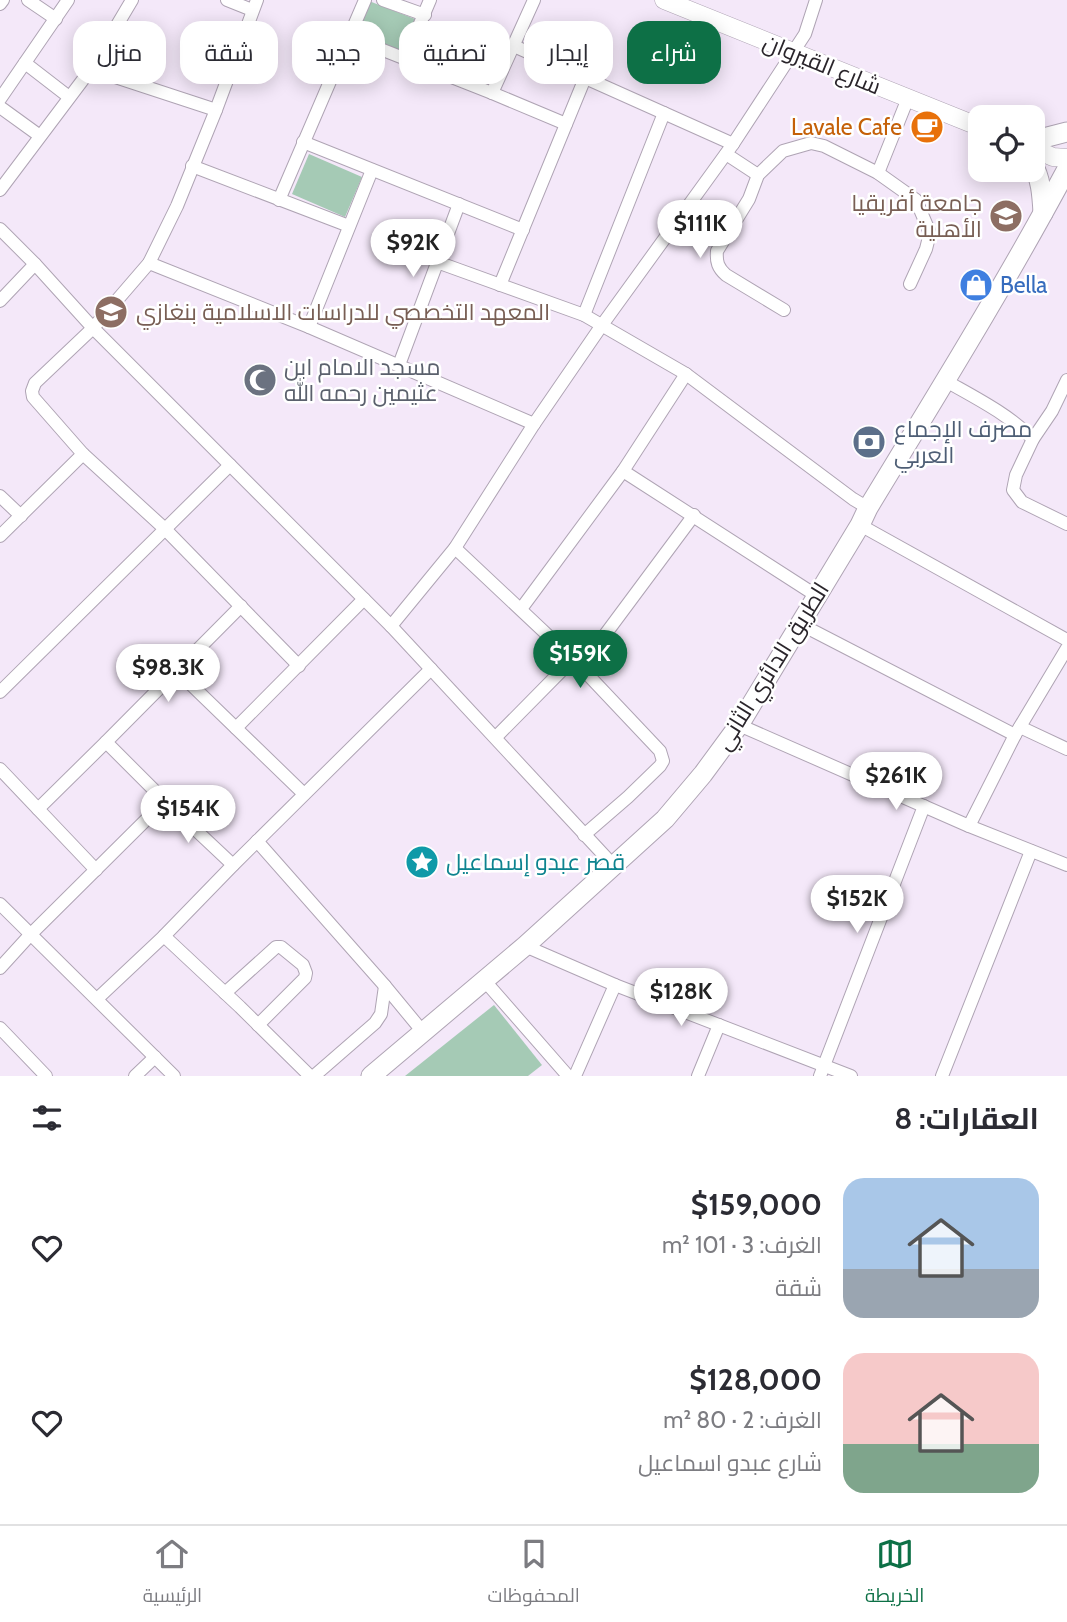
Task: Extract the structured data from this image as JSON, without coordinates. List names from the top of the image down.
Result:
{
  "streets": {
    "main road": ["شارع القيروان", "الطريق الدائري الثاني"]
  },
  "places": {
    "cafe": ["Lavale Cafe"],
    "school or university": ["جامعة أفريقيا الأهلية", "المعهد التخصصي للدراسات الاسلامية بنغازي"],
    "shop": ["Bella"],
    "mosque": ["مسجد الامام ابن عثيمين رحمه الله"],
    "bank": ["مصرف الإجماع العربي"],
    "place": ["قصر عبدو إسماعيل"]
  },
  "page": {
    "chip": [
      "شراء",
      "إيجار",
      "تصفية",
      "جديد",
      "شقة",
      "منزل"
    ],
    "price": [
      "$111K",
      "$92K",
      "$159K",
      "$98.3K",
      "$261K",
      "$154K",
      "$152K",
      "$128K"
    ],
    "heading": "العقارات: 8",
    "list": [
      {
        "name": "$159,000",
        "note": "الغرف: 3 · 101 m² · شقة"
      },
      {
        "name": "$128,000",
        "note": "الغرف: 2 · 80 m² · شارع عبدو اسماعيل"
      }
    ],
    "tabs": ["الخريطة", "المحفوظات", "الرئيسية"]
  }
}
